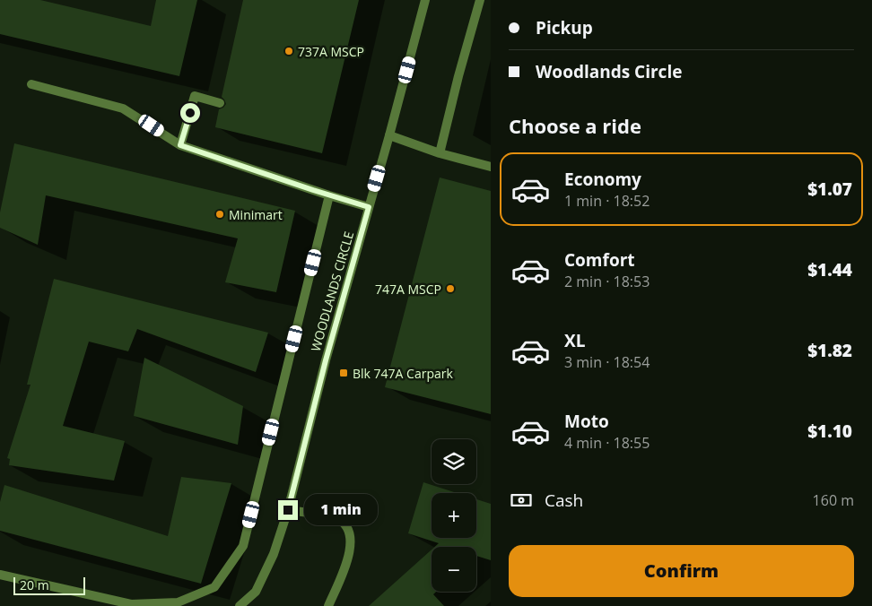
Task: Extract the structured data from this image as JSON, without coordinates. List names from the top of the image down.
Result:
{
  "streets": {
    "street": ["WOODLANDS CIRCLE"]
  },
  "places": {
    "other": ["737A MSCP", "Minimart", "747A MSCP"],
    "transit": ["Blk 747A Carpark"]
  },
  "scale_bar": "20 m",
  "page": {
    "banner": ["Pickup", "Woodlands Circle"],
    "heading": "Choose a ride",
    "list": [
      {
        "name": "Economy",
        "note": "1 min · 18:52",
        "value": "$1.07"
      },
      {
        "name": "Comfort",
        "note": "2 min · 18:53",
        "value": "$1.44"
      },
      {
        "name": "XL",
        "note": "3 min · 18:54",
        "value": "$1.82"
      },
      {
        "name": "Moto",
        "note": "4 min · 18:55",
        "value": "$1.10"
      }
    ],
    "map_buttons": ["+", "−"],
    "pay": ["Cash", "160 m"],
    "bubble": "1 min",
    "buttons": "Confirm",
    "scale": "20 m"
  }
}
